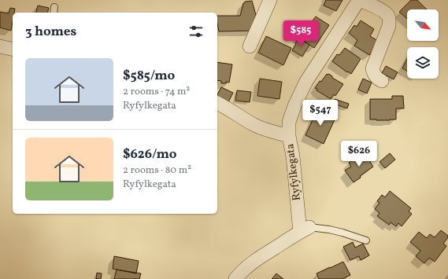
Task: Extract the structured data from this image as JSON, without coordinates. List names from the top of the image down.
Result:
{
  "streets": {
    "street": ["Ryfylkegata"]
  },
  "north": "bottom right",
  "page": {
    "heading": "3 homes",
    "price": ["$585", "$547", "$626"],
    "list": [
      {
        "name": "$585/mo",
        "note": "2 rooms · 74 m² · Ryfylkegata"
      },
      {
        "name": "$626/mo",
        "note": "2 rooms · 80 m² · Ryfylkegata"
      }
    ]
  }
}
